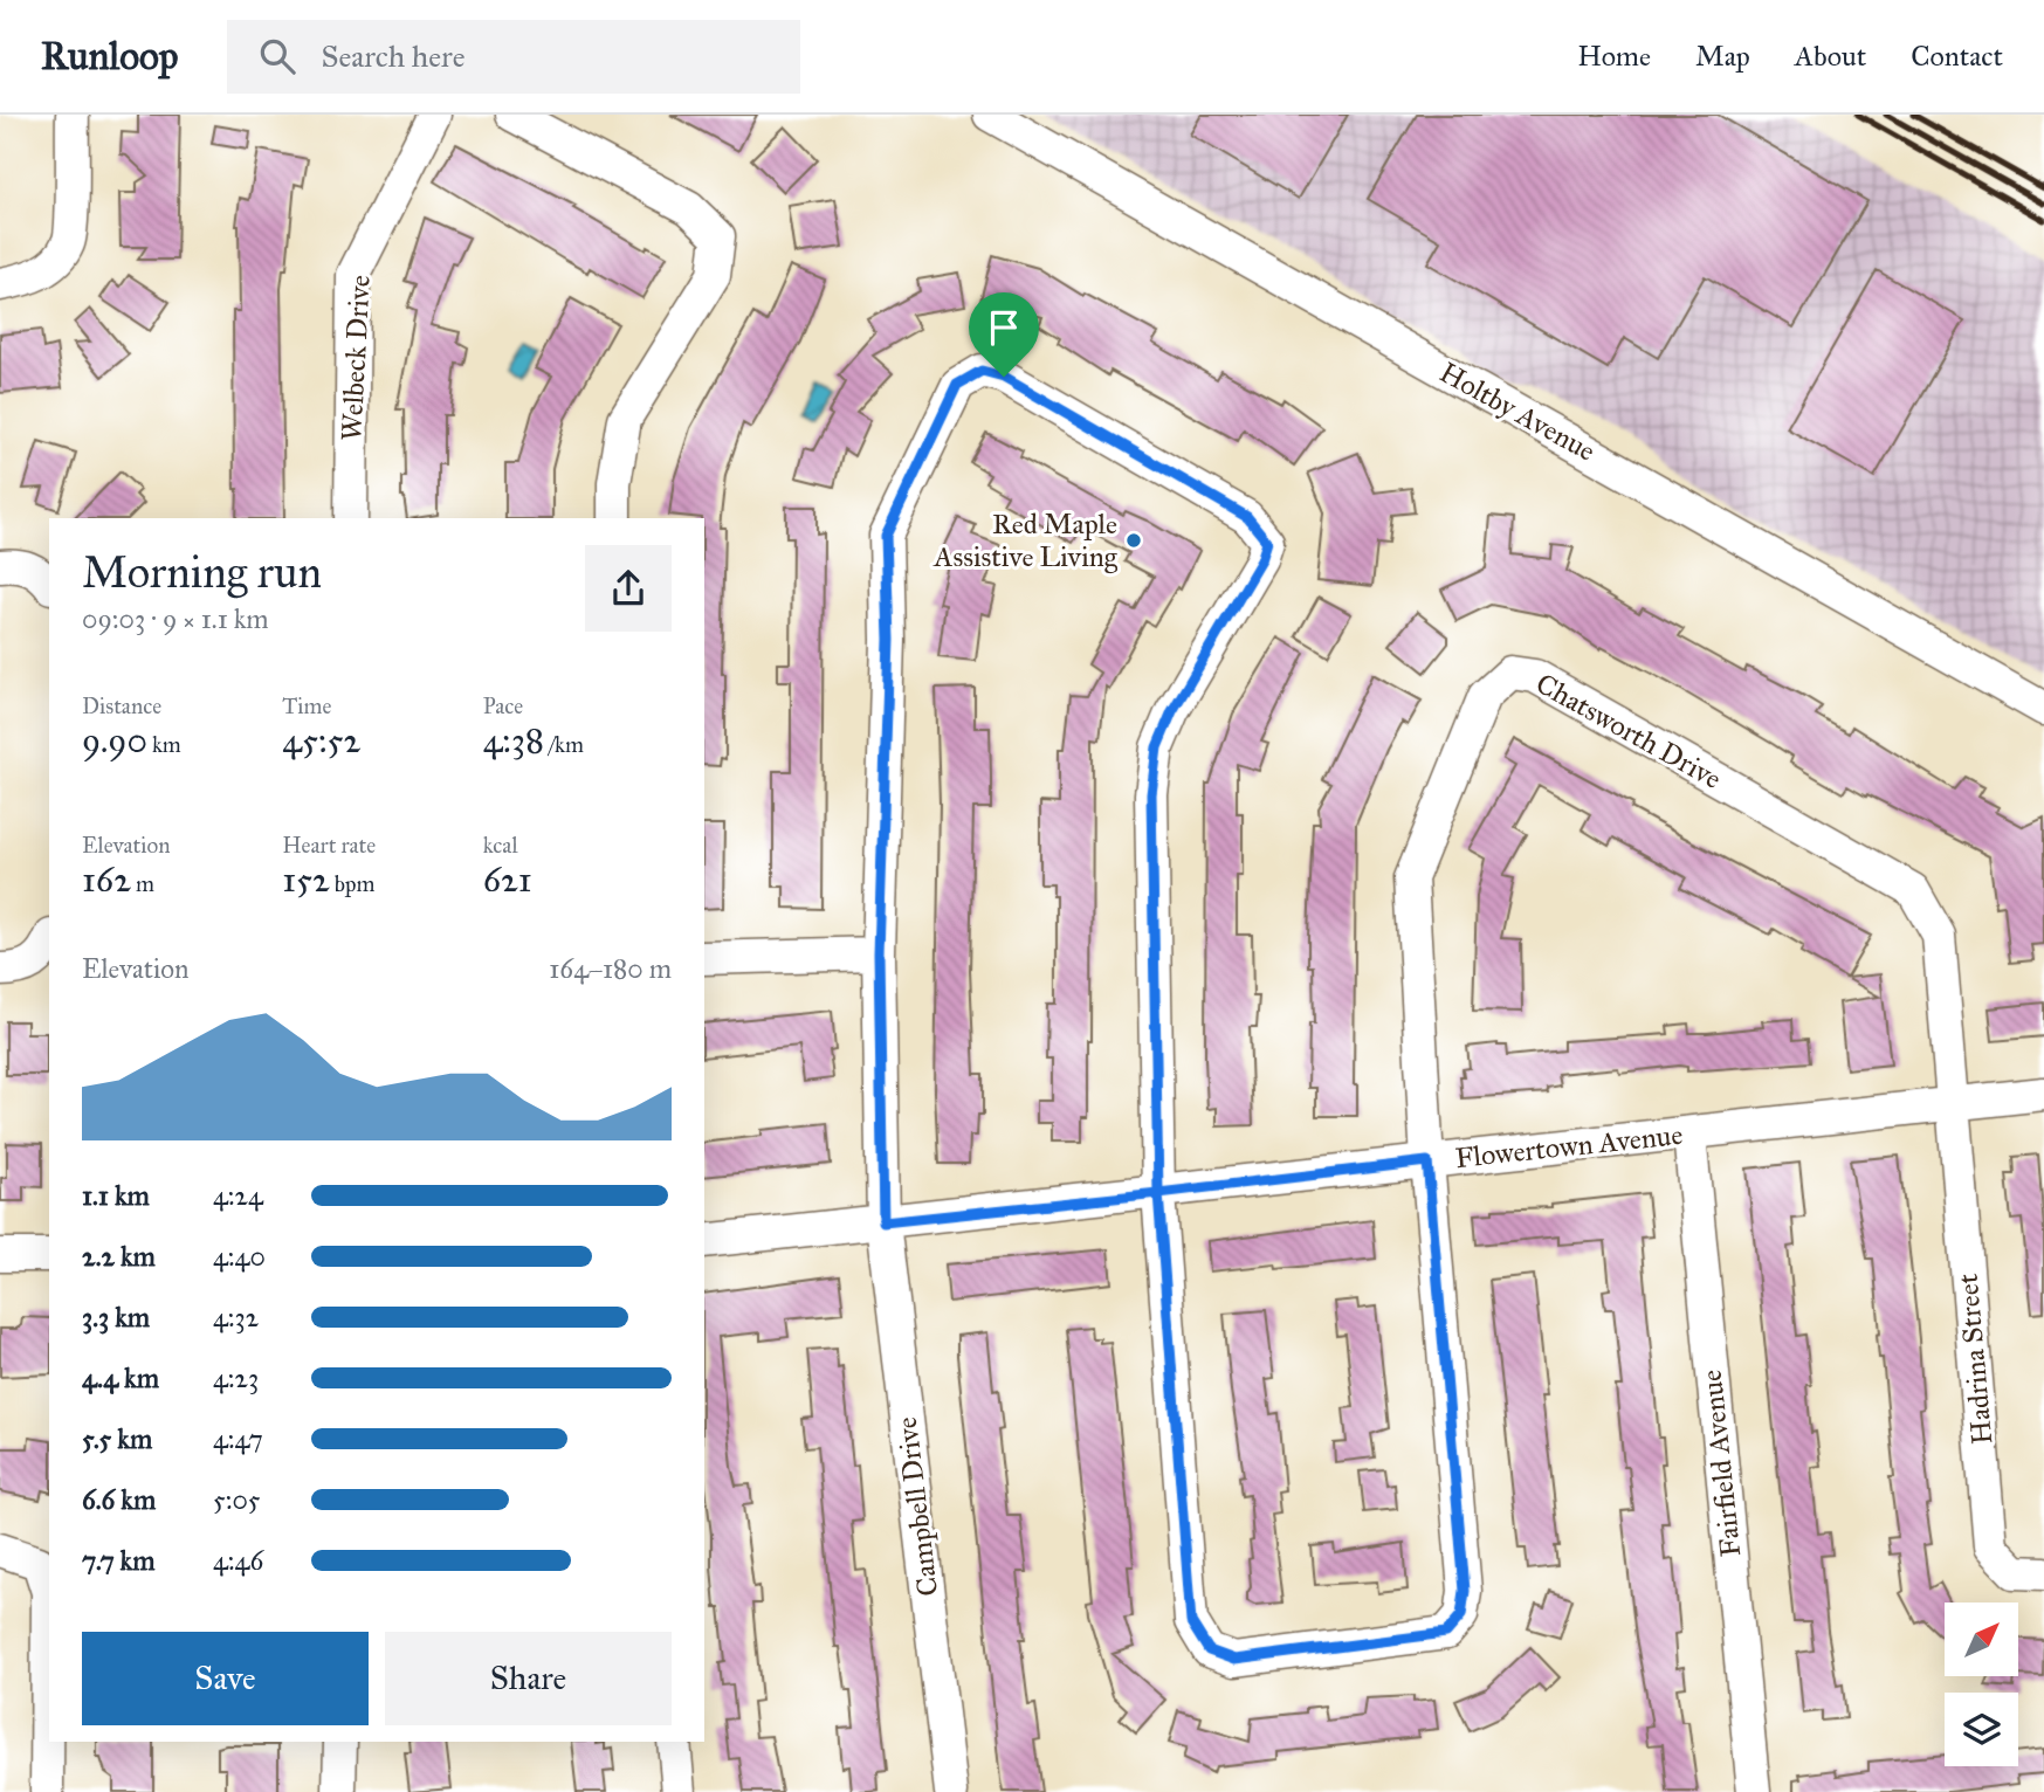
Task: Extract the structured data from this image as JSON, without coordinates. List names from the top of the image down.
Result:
{
  "streets": {
    "street": [
      "Welbeck Drive",
      "Holtby Avenue",
      "Chatsworth Drive",
      "Flowertown Avenue",
      "Hadrina Street",
      "Fairfield Avenue",
      "Campbell Drive"
    ]
  },
  "crossings": [
    ["Chatsworth Drive", "Flowertown Avenue"],
    ["Chatsworth Drive", "Hadrina Street"],
    ["Flowertown Avenue", "Hadrina Street"],
    ["Flowertown Avenue", "Fairfield Avenue"],
    ["Flowertown Avenue", "Campbell Drive"]
  ],
  "places": ["Red Maple Assistive Living"],
  "north": "top right",
  "page": {
    "header": "Runloop",
    "search": "Search here",
    "nav": [
      "Home",
      "Map",
      "About",
      "Contact"
    ],
    "heading": ["Morning run", "09:03 · 9 × 1.1 km"],
    "stats": [
      ["Distance", "9.90 km"],
      ["Time", "45:52"],
      ["Pace", "4:38 /km"],
      ["Elevation", "162 m"],
      ["Heart rate", "152 bpm"],
      ["kcal", "621"]
    ],
    "chart": ["Elevation", "164–180 m"],
    "list": [
      {
        "name": "1.1 km",
        "note": "4:24"
      },
      {
        "name": "2.2 km",
        "note": "4:40"
      },
      {
        "name": "3.3 km",
        "note": "4:32"
      },
      {
        "name": "4.4 km",
        "note": "4:23"
      },
      {
        "name": "5.5 km",
        "note": "4:47"
      },
      {
        "name": "6.6 km",
        "note": "5:05"
      },
      {
        "name": "7.7 km",
        "note": "4:46"
      }
    ],
    "buttons": ["Save", "Share"]
  }
}
